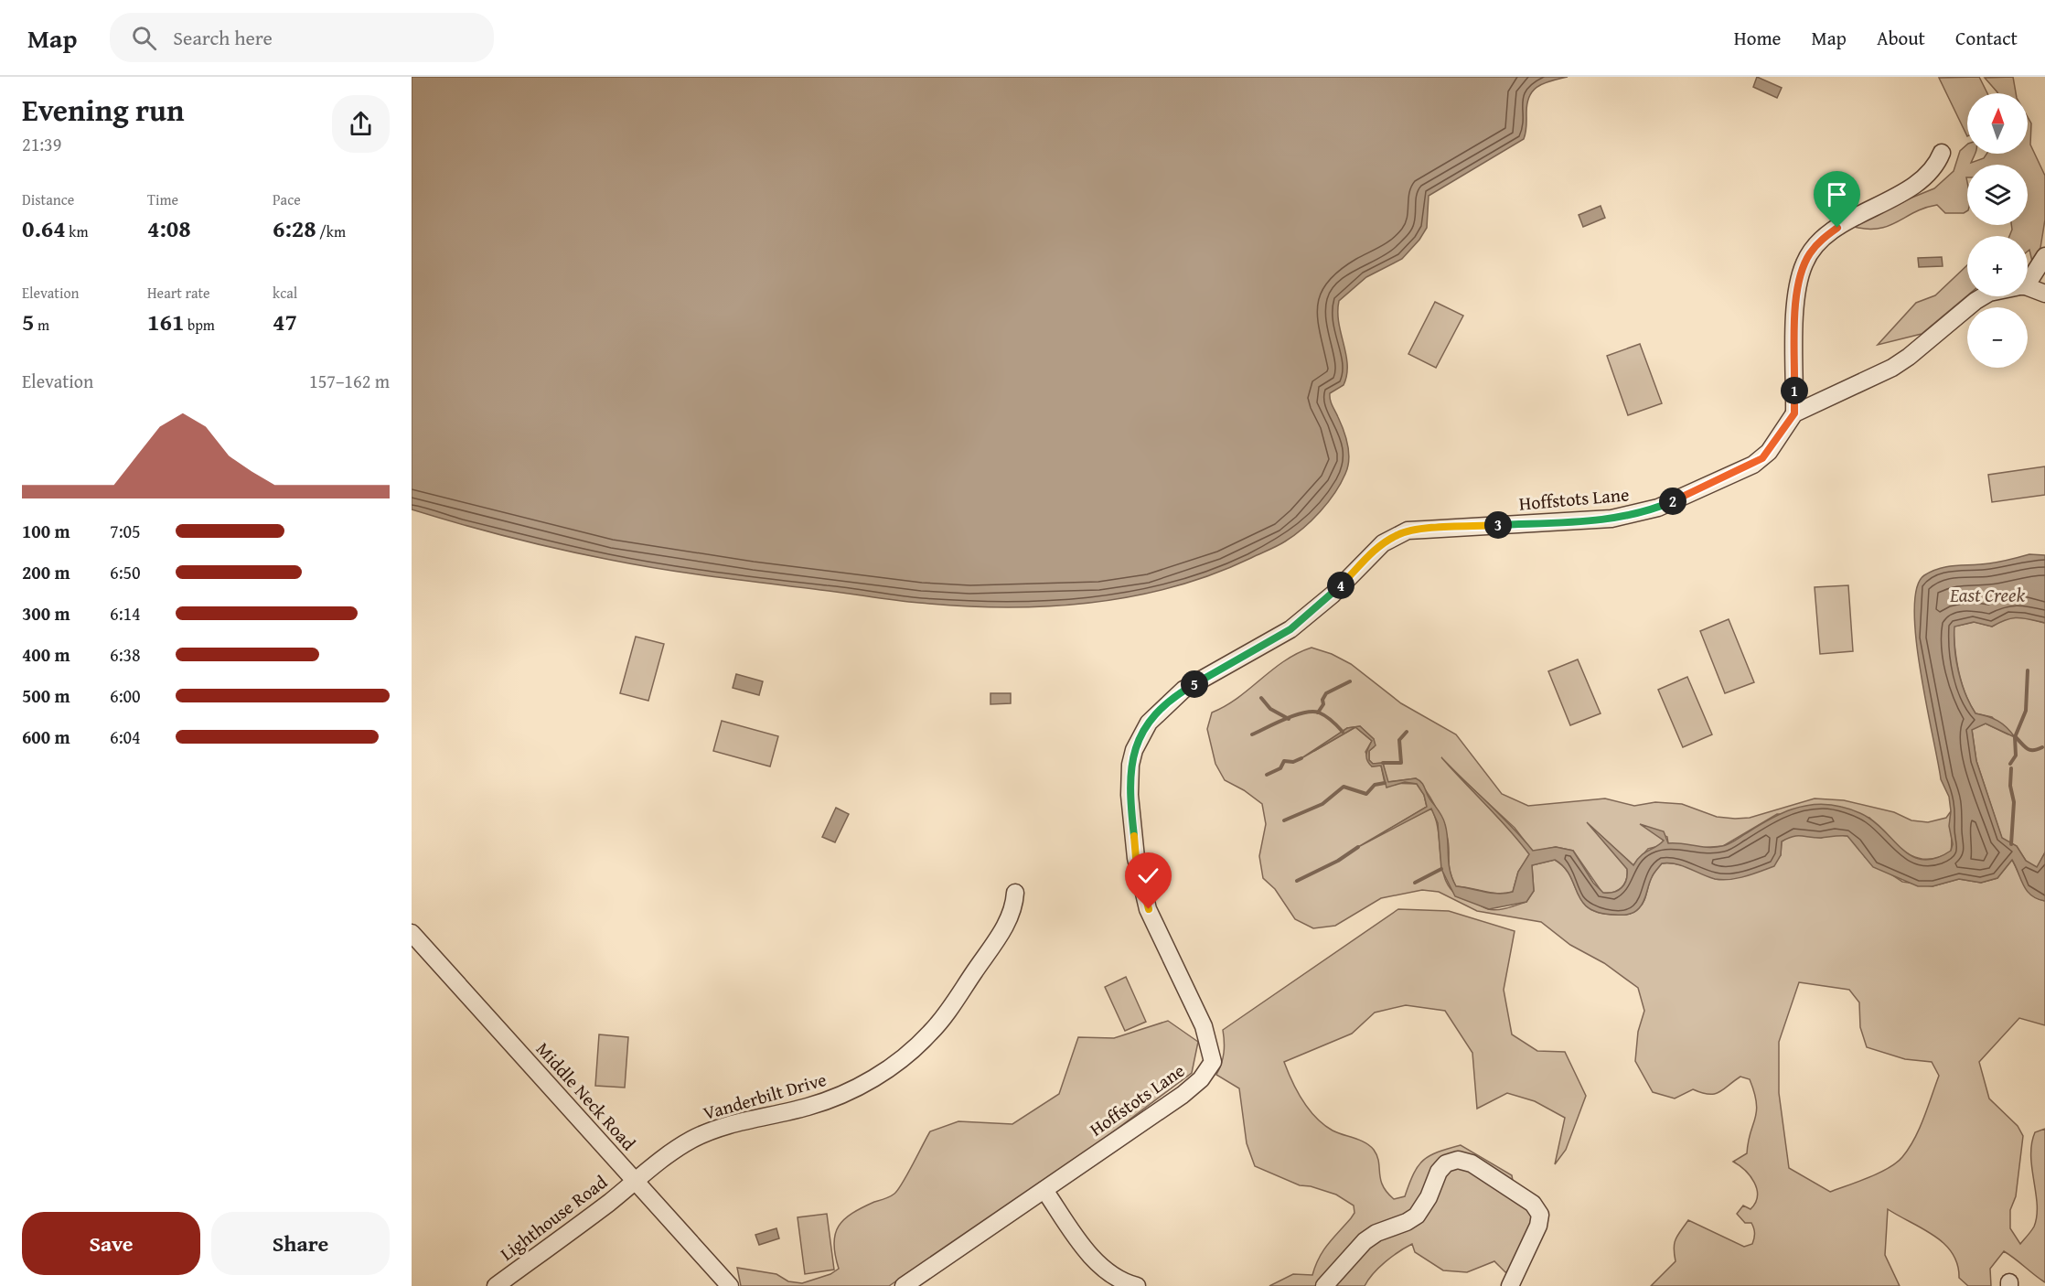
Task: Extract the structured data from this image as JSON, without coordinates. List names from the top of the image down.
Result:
{
  "streets": {
    "street": [
      "Hoffstots Lane",
      "Middle Neck Road",
      "Vanderbilt Drive",
      "Lighthouse Road"
    ]
  },
  "crossings": [
    ["Middle Neck Road", "Vanderbilt Drive"],
    ["Middle Neck Road", "Lighthouse Road"],
    ["Vanderbilt Drive", "Lighthouse Road"]
  ],
  "water": ["East Creek"],
  "north": "top",
  "page": {
    "header": "Map",
    "search": "Search here",
    "nav": [
      "Home",
      "Map",
      "About",
      "Contact"
    ],
    "heading": ["Evening run", "21:39"],
    "map_buttons": ["+", "−"],
    "stats": [
      ["Distance", "0.64 km"],
      ["Time", "4:08"],
      ["Pace", "6:28 /km"],
      ["Elevation", "5 m"],
      ["Heart rate", "161 bpm"],
      ["kcal", "47"]
    ],
    "chart": ["Elevation", "157–162 m"],
    "pins": [
      "1",
      "2",
      "3",
      "4",
      "5"
    ],
    "list": [
      {
        "name": "100 m",
        "note": "7:05"
      },
      {
        "name": "200 m",
        "note": "6:50"
      },
      {
        "name": "300 m",
        "note": "6:14"
      },
      {
        "name": "400 m",
        "note": "6:38"
      },
      {
        "name": "500 m",
        "note": "6:00"
      },
      {
        "name": "600 m",
        "note": "6:04"
      }
    ],
    "buttons": ["Save", "Share"]
  }
}
